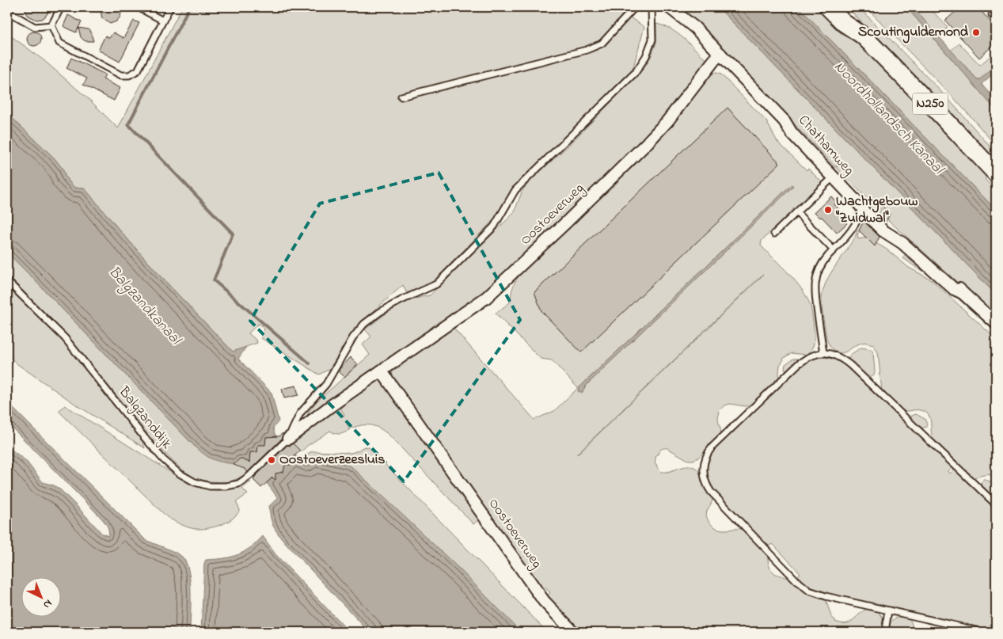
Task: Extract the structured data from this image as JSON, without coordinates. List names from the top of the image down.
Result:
{
  "streets": {
    "main road": ["N250"],
    "street": ["Chathamweg", "Oostoeverweg"],
    "lane": ["Balgzanddijk"]
  },
  "crossings": [
    ["Chathamweg", "Oostoeverweg"],
    ["Oostoeverweg", "Balgzanddijk"]
  ],
  "water": ["Noordhollandsch Kanaal", "Balgzandkanaal"],
  "places": ["Scoutinguldemond", "Wachtgebouw \"Zuidwal\"", "Oostoeverzeesluis"],
  "north": "bottom right"
}
